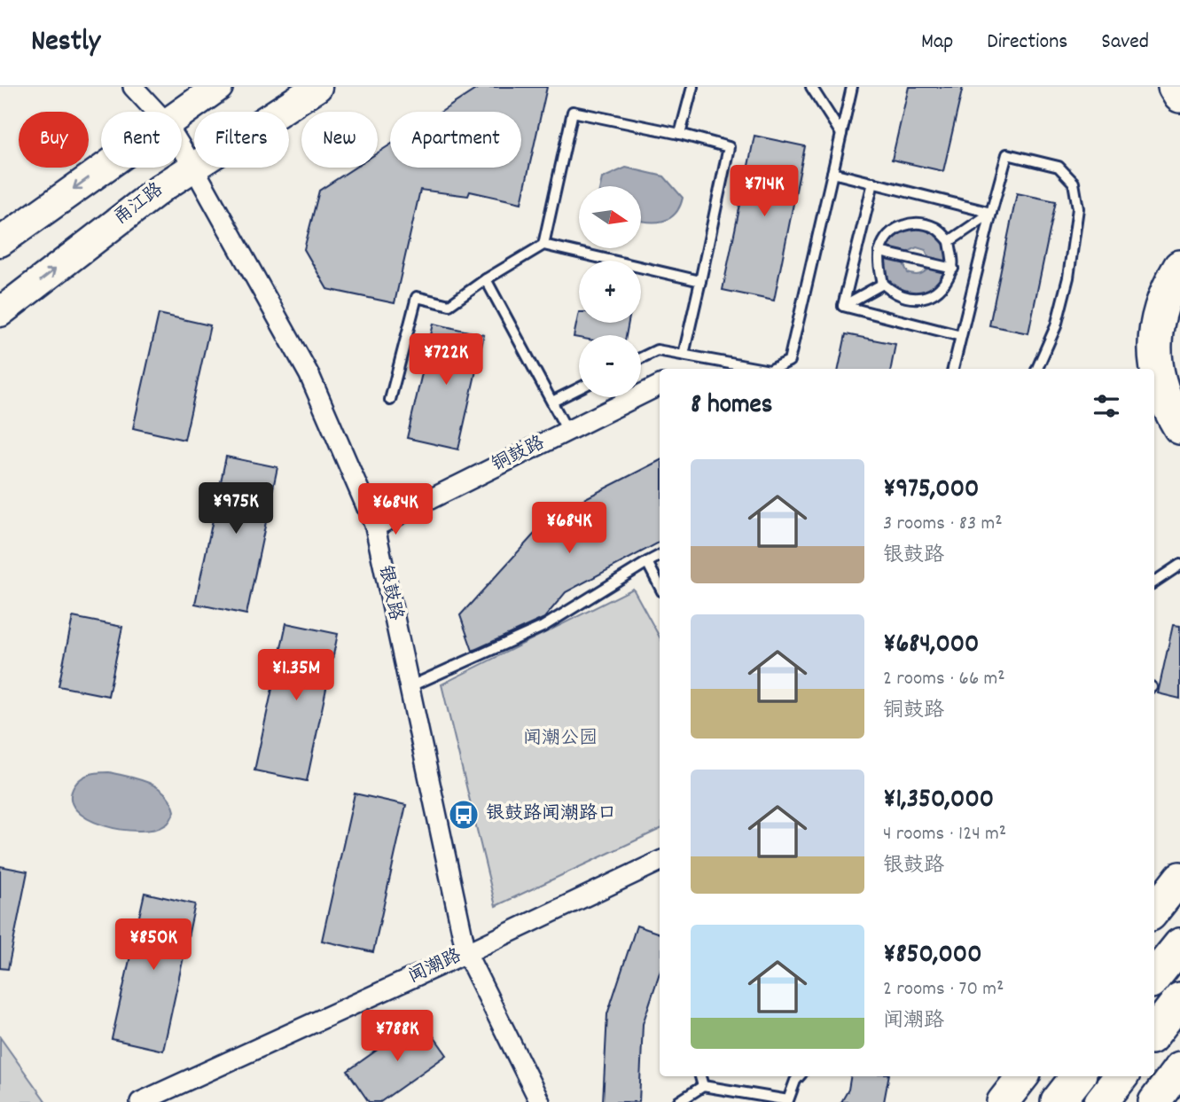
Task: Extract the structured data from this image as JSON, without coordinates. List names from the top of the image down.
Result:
{
  "streets": {
    "main road": ["甬江路"],
    "street": ["铜鼓路", "银鼓路", "闻潮路"]
  },
  "crossings": [
    ["甬江路", "银鼓路"],
    ["铜鼓路", "银鼓路"],
    ["银鼓路", "闻潮路"]
  ],
  "parks": ["闻潮公园"],
  "places": {
    "bus stop": ["银鼓路闻潮路口"]
  },
  "north": "right",
  "page": {
    "header": "Nestly",
    "nav": ["Map", "Directions", "Saved"],
    "chip": [
      "Buy",
      "Rent",
      "Filters",
      "New",
      "Apartment"
    ],
    "price": [
      "¥714K",
      "¥722K",
      "¥975K",
      "¥684K",
      "¥684K",
      "¥1.35M",
      "¥850K",
      "¥788K"
    ],
    "map_buttons": ["+", "−"],
    "heading": "8 homes",
    "list": [
      {
        "name": "¥975,000",
        "note": "3 rooms · 83 m² · 银鼓路"
      },
      {
        "name": "¥684,000",
        "note": "2 rooms · 66 m² · 铜鼓路"
      },
      {
        "name": "¥1,350,000",
        "note": "4 rooms · 124 m² · 银鼓路"
      },
      {
        "name": "¥850,000",
        "note": "2 rooms · 70 m² · 闻潮路"
      }
    ]
  }
}
